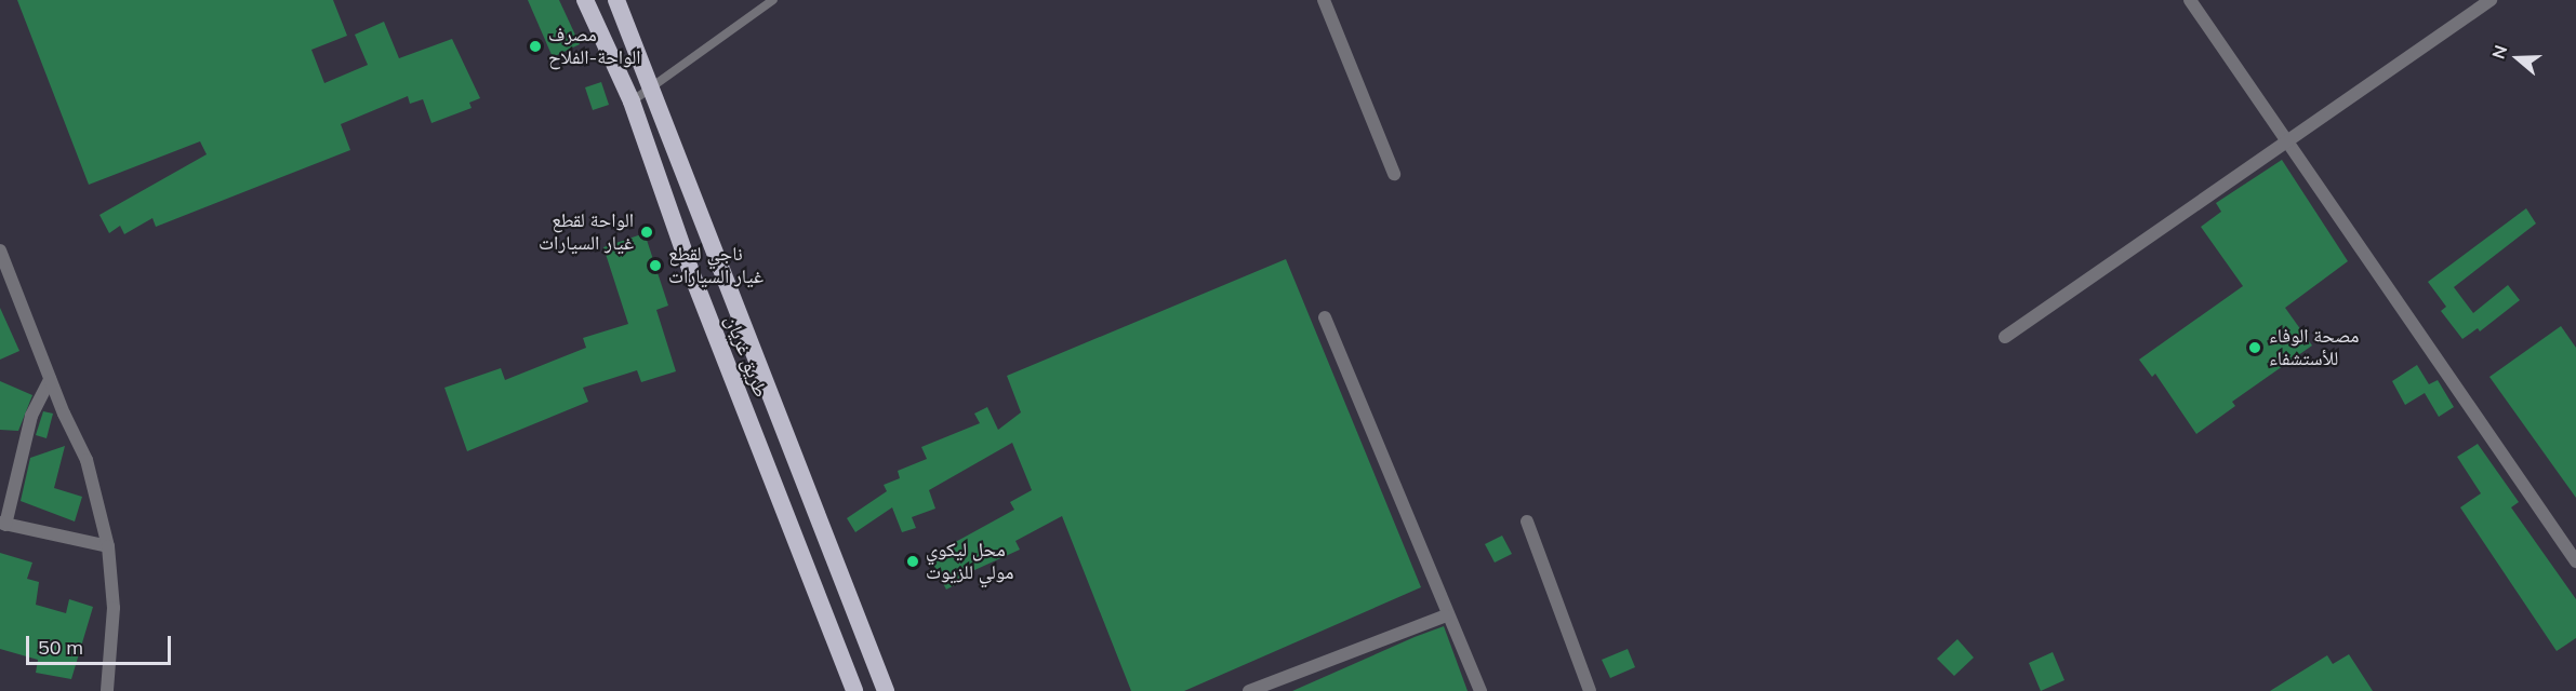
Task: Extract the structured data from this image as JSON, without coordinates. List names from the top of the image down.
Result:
{
  "streets": {
    "highway": ["طريق غريان"]
  },
  "places": [
    "مصرف الواحة-الفلاح",
    "الواحة لقطع غيار السيارات",
    "ناجي لقطع غيار السيارات",
    "مصحة الوفاء للأستشفاء",
    "محل ليكوي مولي للزيوت"
  ],
  "scale_bar": "50 m",
  "north": "left"
}
